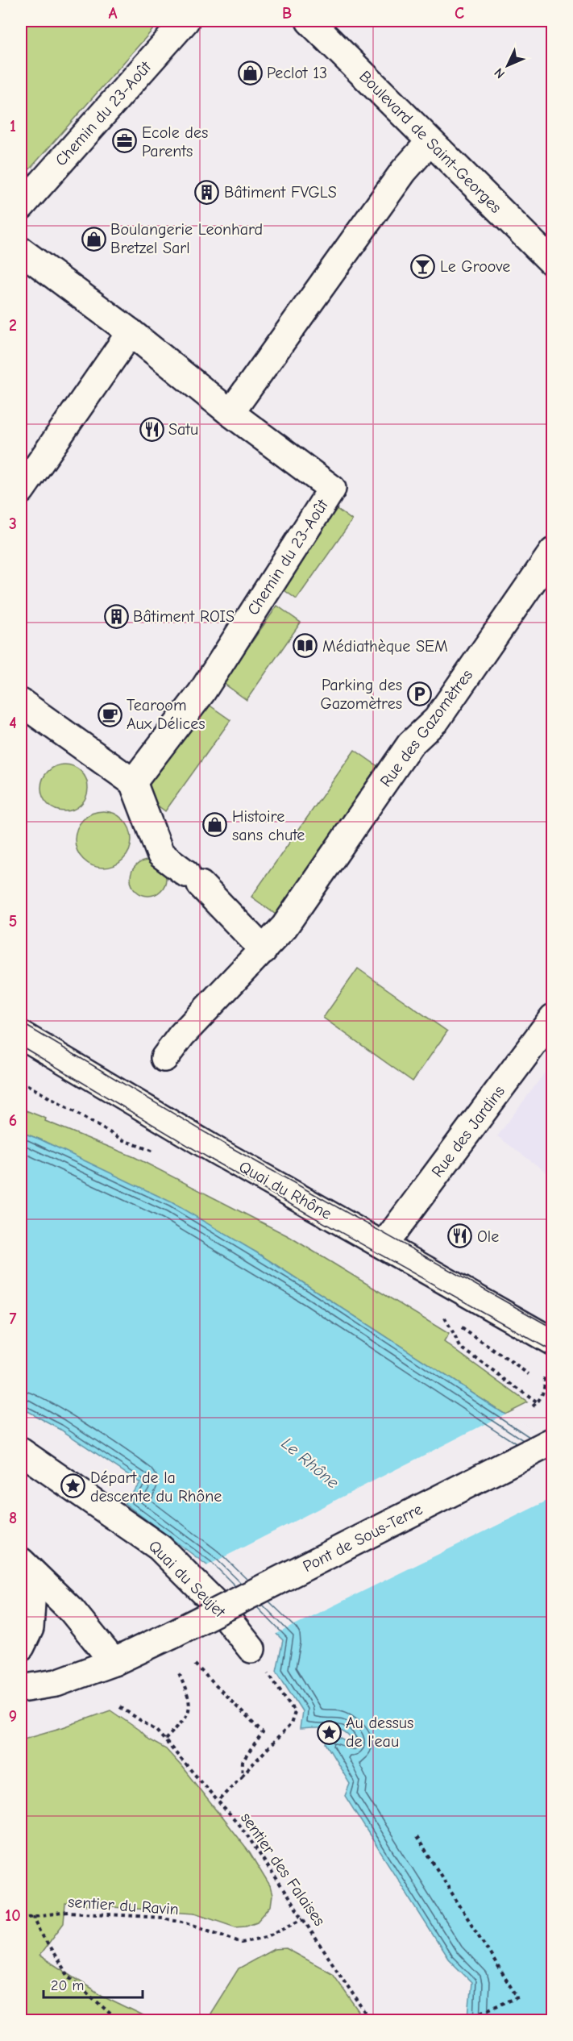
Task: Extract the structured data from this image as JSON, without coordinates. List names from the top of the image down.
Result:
{
  "streets": {
    "street": [
      "Chemin du 23-Août",
      "Boulevard de Saint-Georges",
      "Rue des Gazomètres",
      "Rue des Jardins",
      "Quai du Rhône",
      "Pont de Sous-Terre",
      "Quai du Seujet"
    ],
    "path": ["sentier des Falaises", "sentier du Ravin"]
  },
  "crossings": [
    ["Rue des Jardins", "Quai du Rhône"],
    ["sentier des Falaises", "sentier du Ravin"]
  ],
  "water": ["Le Rhône"],
  "places": {
    "shop": ["Peclot 13", "Boulangerie Leonhard Bretzel Sarl", "Histoire sans chute"],
    "office": ["Ecole des Parents"],
    "building": ["Bâtiment FVGLS", "Bâtiment ROIS"],
    "bar": ["Le Groove"],
    "restaurant": ["Satu", "Ole"],
    "library": ["Médiathèque SEM"],
    "parking": ["Parking des Gazomètres"],
    "cafe": ["Tearoom Aux Délices"],
    "place": ["Départ de la descente du Rhône", "Au dessus de l'eau"]
  },
  "scale_bar": "20 m",
  "north": "bottom left",
  "grid": {
    "columns": ["A", "B", "C"],
    "rows": [
      "1",
      "2",
      "3",
      "4",
      "5",
      "6",
      "7",
      "8",
      "9",
      "10"
    ]
  }
}
